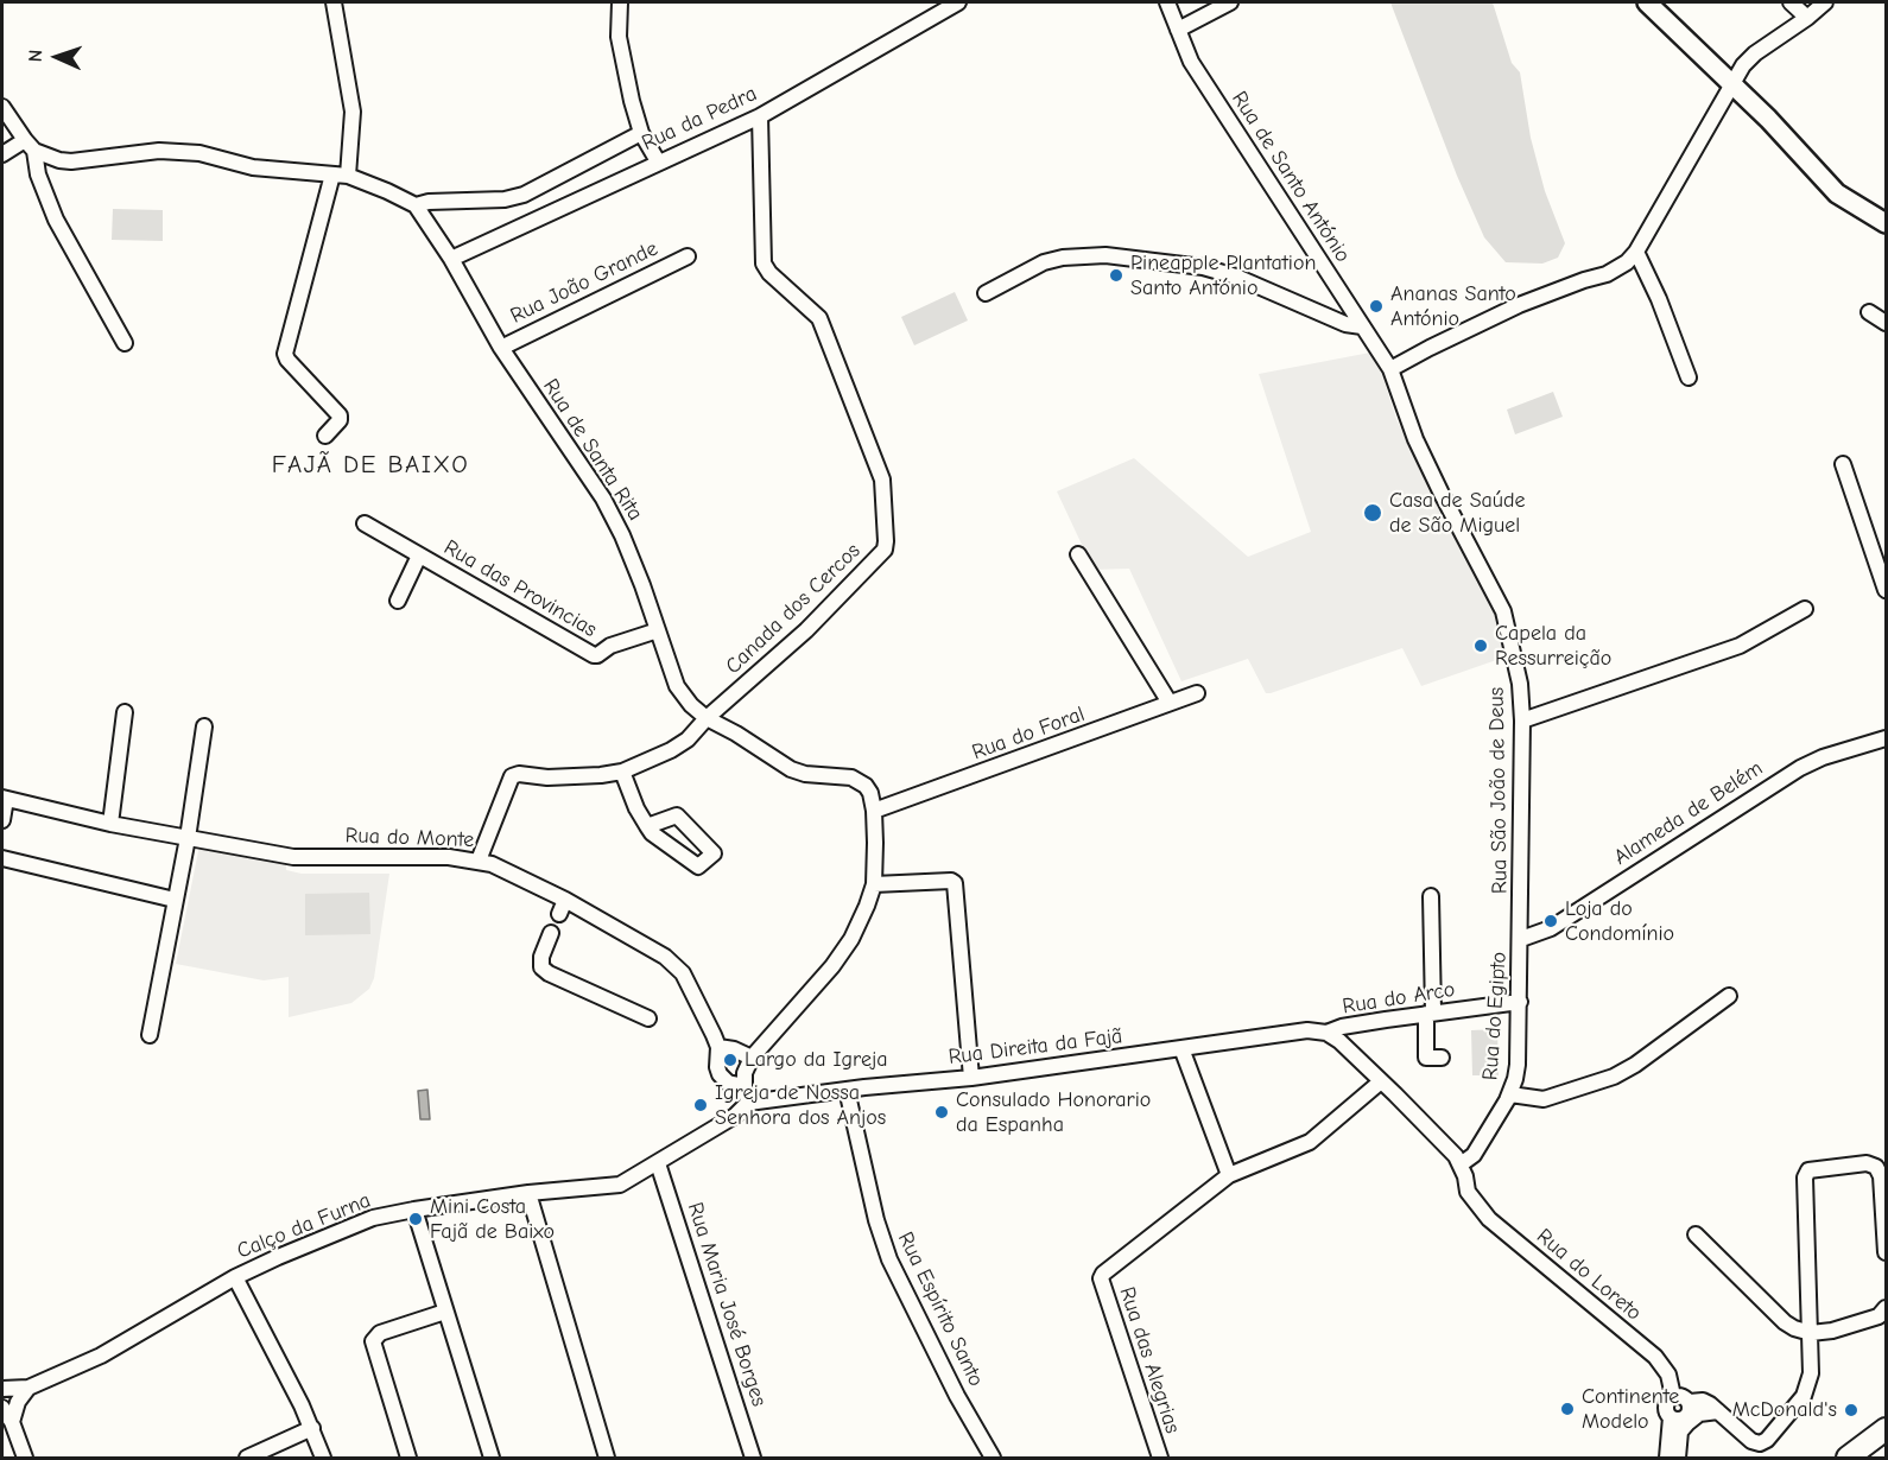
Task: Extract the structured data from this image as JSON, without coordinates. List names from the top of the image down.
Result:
{
  "streets": {
    "street": [
      "Rua da Pedra",
      "Rua de Santo António",
      "Rua João Grande",
      "Rua de Santa Rita",
      "Rua das Provincias",
      "Canada dos Cercos",
      "Rua do Foral",
      "Rua São João de Deus",
      "Alameda de Belém",
      "Rua do Monte",
      "Rua do Arco",
      "Rua do Egipto",
      "Rua Direita da Fajã",
      "Calço da Furna",
      "Rua do Loreto",
      "Rua Maria José Borges",
      "Rua Espírito Santo",
      "Rua das Alegrias"
    ]
  },
  "crossings": [
    ["Rua da Pedra", "Rua de Santa Rita"],
    ["Rua da Pedra", "Canada dos Cercos"],
    ["Rua de Santo António", "Rua São João de Deus"],
    ["Rua João Grande", "Rua de Santa Rita"],
    ["Rua de Santa Rita", "Rua das Provincias"],
    ["Rua de Santa Rita", "Canada dos Cercos"],
    ["Rua de Santa Rita", "Rua do Foral"],
    ["Canada dos Cercos", "Rua do Monte"],
    ["Rua São João de Deus", "Alameda de Belém"],
    ["Rua São João de Deus", "Rua do Egipto"],
    ["Alameda de Belém", "Rua do Egipto"],
    ["Rua do Arco", "Rua do Egipto"],
    ["Rua do Arco", "Rua Direita da Fajã"],
    ["Rua do Egipto", "Rua do Loreto"],
    ["Rua Direita da Fajã", "Calço da Furna"],
    ["Rua Direita da Fajã", "Rua Espírito Santo"],
    ["Calço da Furna", "Rua Maria José Borges"]
  ],
  "districts": ["FAJÃ DE BAIXO"],
  "places": [
    "Pineapple Plantation Santo António",
    "Ananas Santo António",
    "Casa de Saúde de São Miguel",
    "Capela da Ressurreição",
    "Loja do Condomínio",
    "Largo da Igreja",
    "Igreja de Nossa Senhora dos Anjos",
    "Consulado Honorario da Espanha",
    "Mini Costa Fajã de Baixo",
    "Continente Modelo",
    "McDonald's"
  ],
  "north": "left"
}
